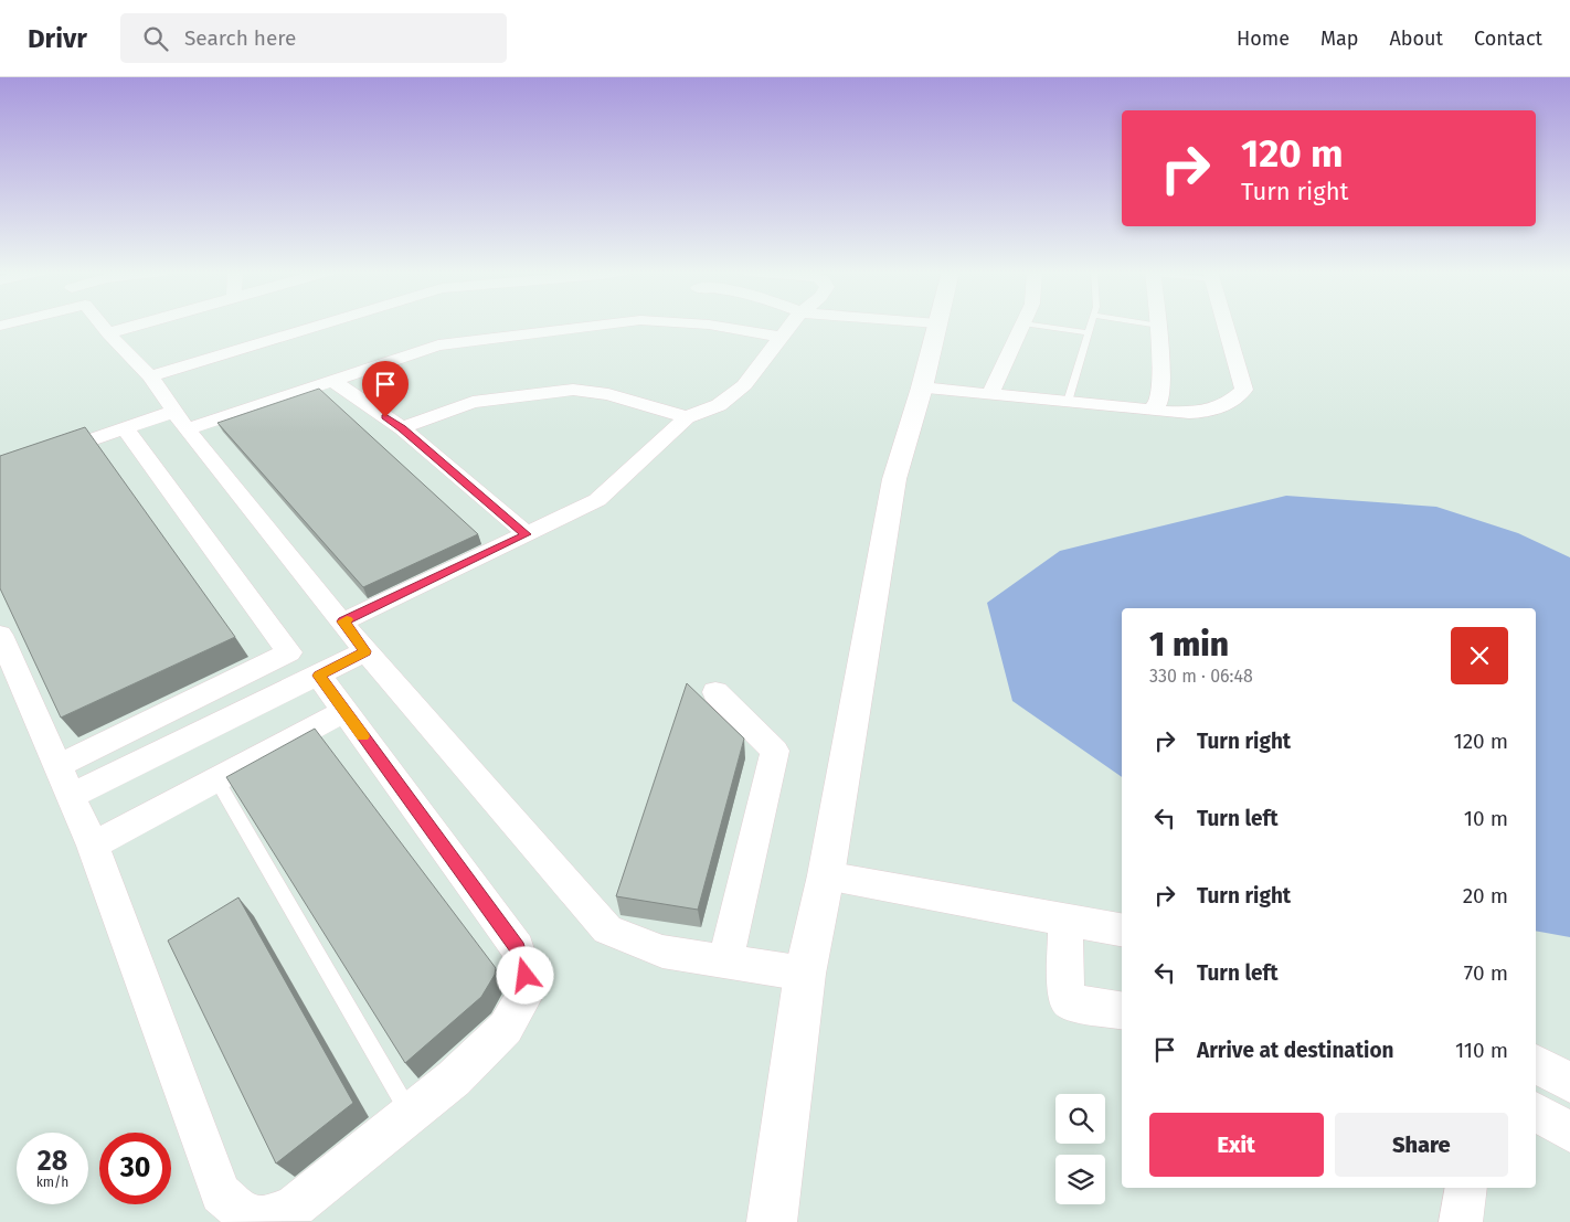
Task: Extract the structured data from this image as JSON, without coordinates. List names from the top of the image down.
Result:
{
  "page": {
    "header": "Drivr",
    "search": "Search here",
    "nav": [
      "Home",
      "Map",
      "About",
      "Contact"
    ],
    "turn": ["120 m", "Turn right"],
    "heading": ["1 min", "330 m · 06:48"],
    "list": [
      {
        "name": "Turn right",
        "value": "120 m"
      },
      {
        "name": "Turn left",
        "value": "10 m"
      },
      {
        "name": "Turn right",
        "value": "20 m"
      },
      {
        "name": "Turn left",
        "value": "70 m"
      },
      {
        "name": "Arrive at destination",
        "value": "110 m"
      }
    ],
    "buttons": ["Exit", "Share"],
    "speed": "28 km/h",
    "limit": "30"
  }
}
